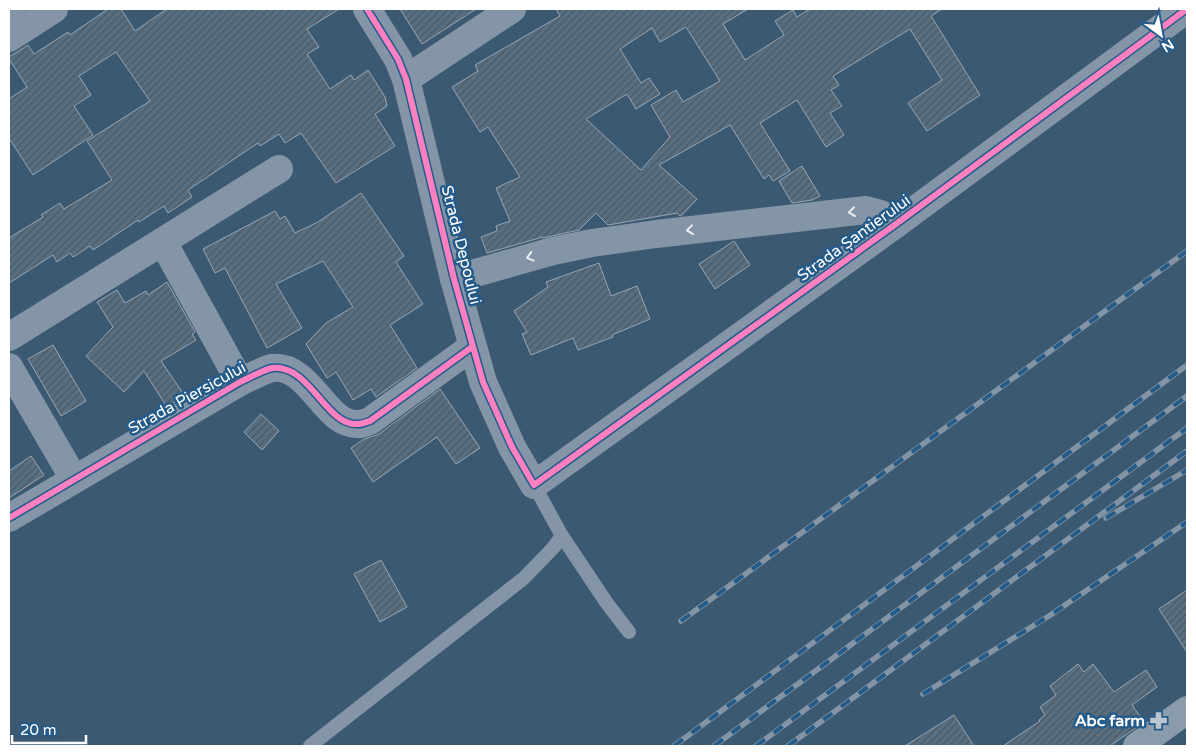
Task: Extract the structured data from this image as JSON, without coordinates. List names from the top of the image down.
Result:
{
  "streets": {
    "street": ["Strada Șantierului", "Strada Depoului", "Strada Piersicului"]
  },
  "crossings": [
    ["Strada Șantierului", "Strada Depoului"],
    ["Strada Depoului", "Strada Piersicului"]
  ],
  "one_way": ["Strada Șantierului"],
  "places": {
    "pharmacy": ["Abc farm"]
  },
  "scale_bar": "20 m",
  "north": "bottom right"
}
